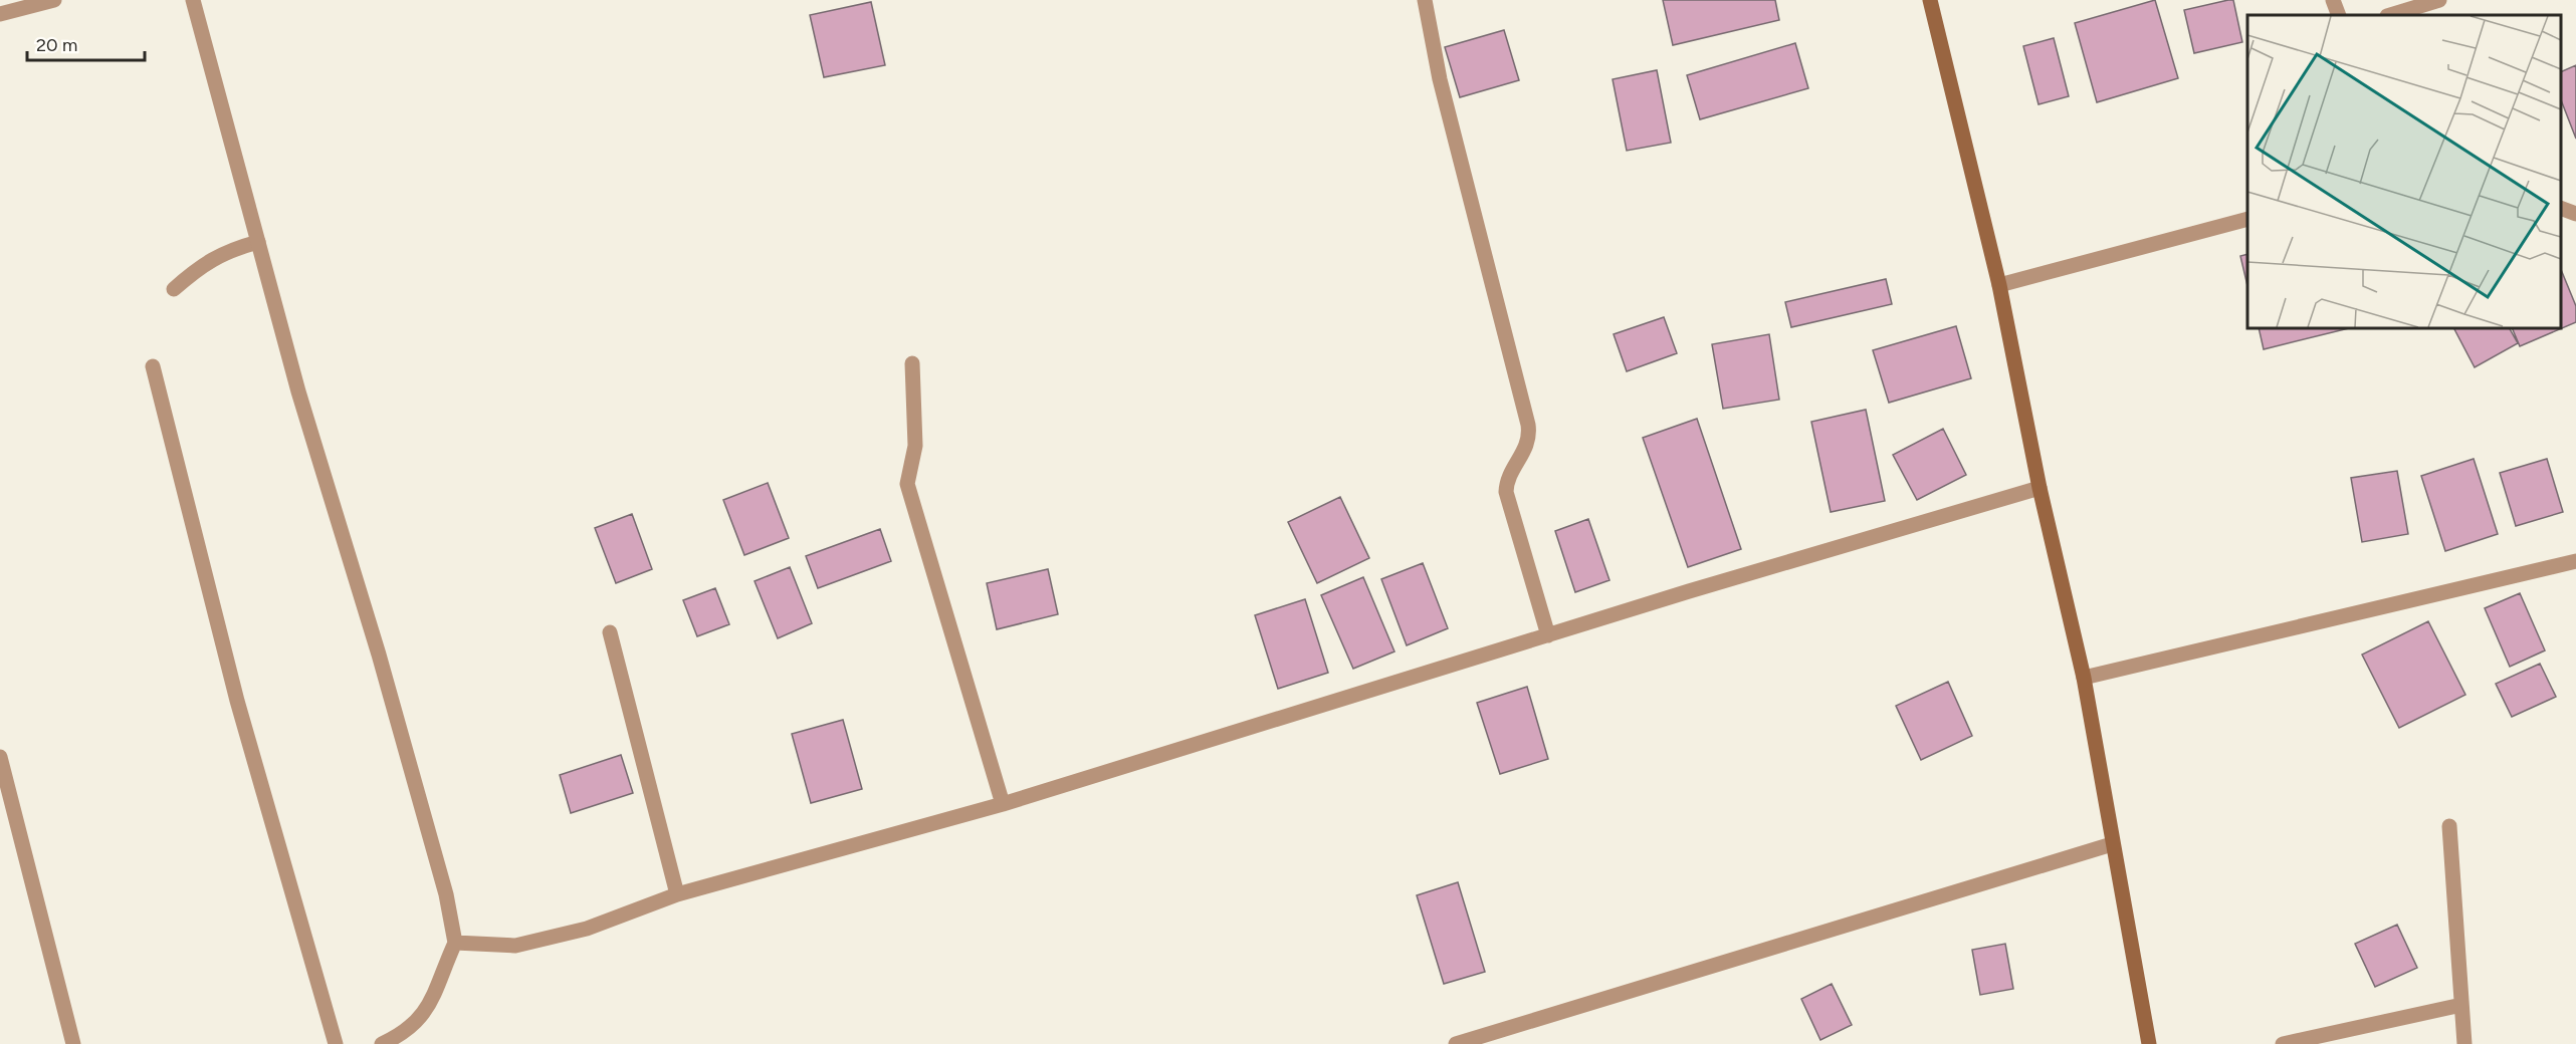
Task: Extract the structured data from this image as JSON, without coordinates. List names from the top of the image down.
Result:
{
  "scale_bar": "20 m"
}
